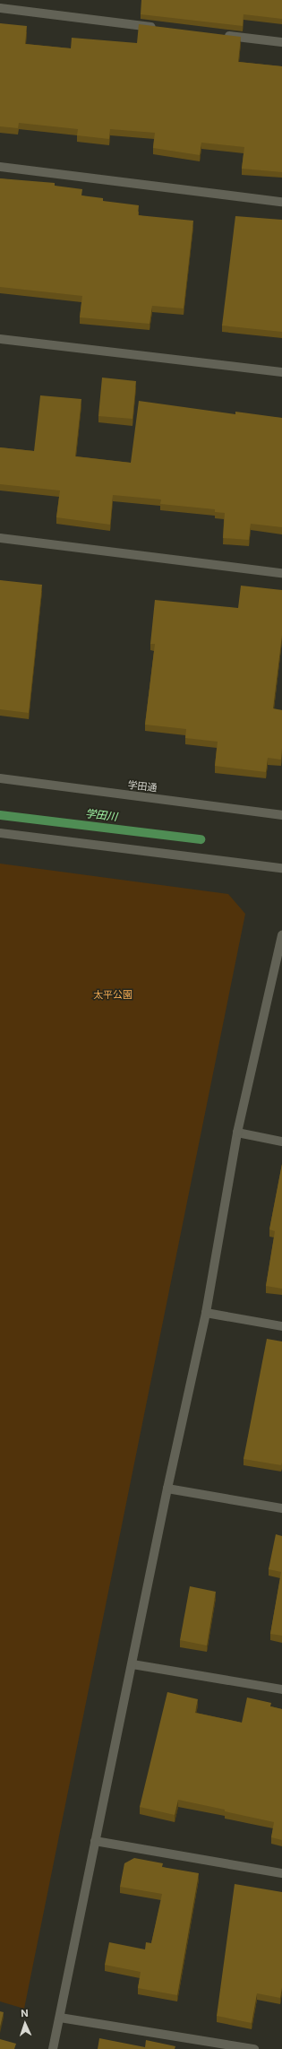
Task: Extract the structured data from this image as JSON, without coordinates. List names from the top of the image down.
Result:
{
  "streets": {
    "street": ["学田通"]
  },
  "water": ["学田川"],
  "parks": ["太平公園"],
  "north": "top"
}
